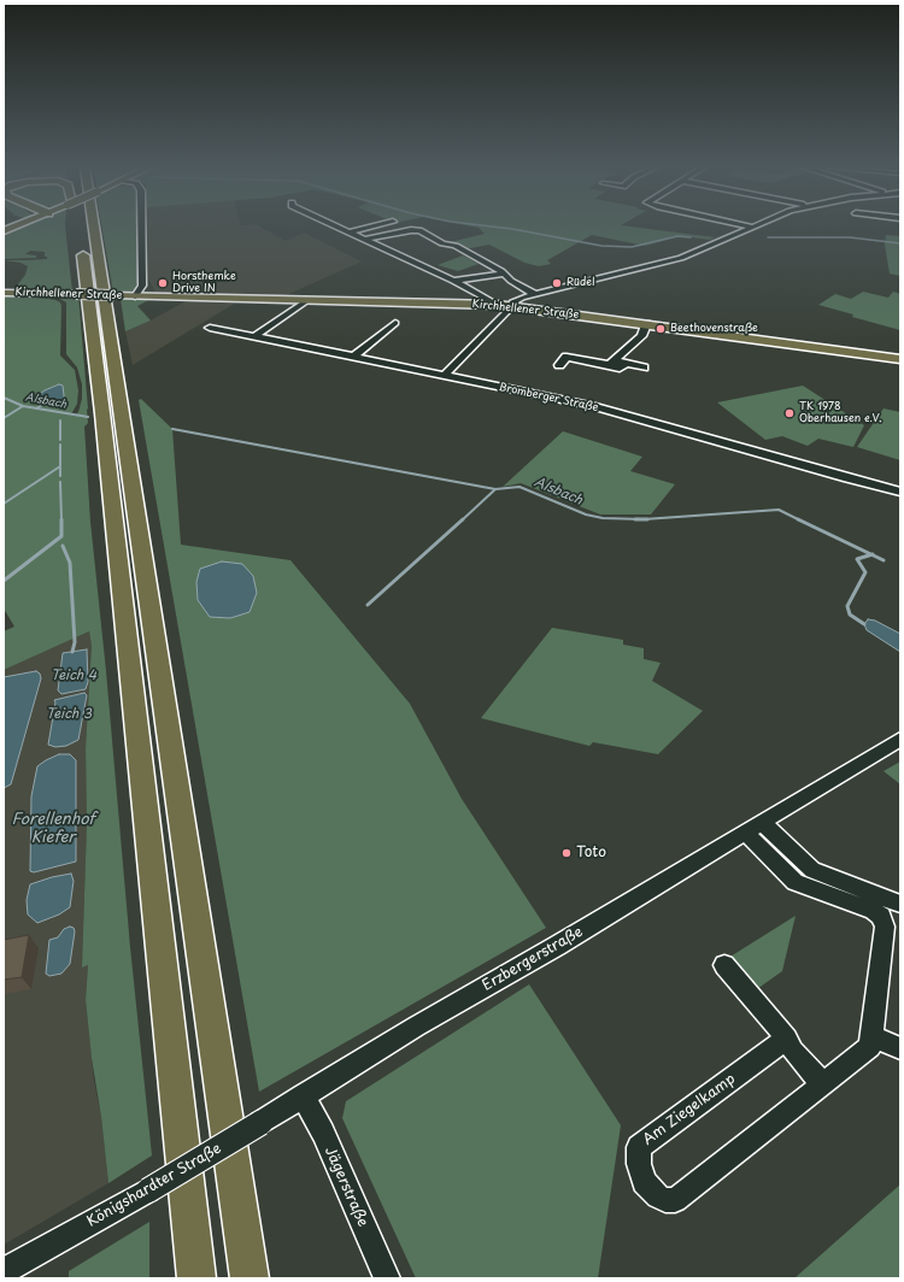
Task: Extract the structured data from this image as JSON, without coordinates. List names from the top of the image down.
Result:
{
  "streets": {
    "main road": ["Kirchhellener Straße"],
    "street": [
      "Bromberger Straße",
      "Erzbergerstraße",
      "Am Ziegelkamp",
      "Königshardter Straße",
      "Jägerstraße"
    ]
  },
  "crossings": [
    ["Erzbergerstraße", "Am Ziegelkamp"],
    ["Erzbergerstraße", "Königshardter Straße"],
    ["Erzbergerstraße", "Jägerstraße"],
    ["Königshardter Straße", "Jägerstraße"]
  ],
  "water": [
    "Alsbach",
    "Teich 4",
    "Teich 3",
    "Forellenhof Kiefer"
  ],
  "places": [
    "Horsthemke Drive IN",
    "Rüdel",
    "Beethovenstraße",
    "TK 1978 Oberhausen e.V.",
    "Toto"
  ]
}
